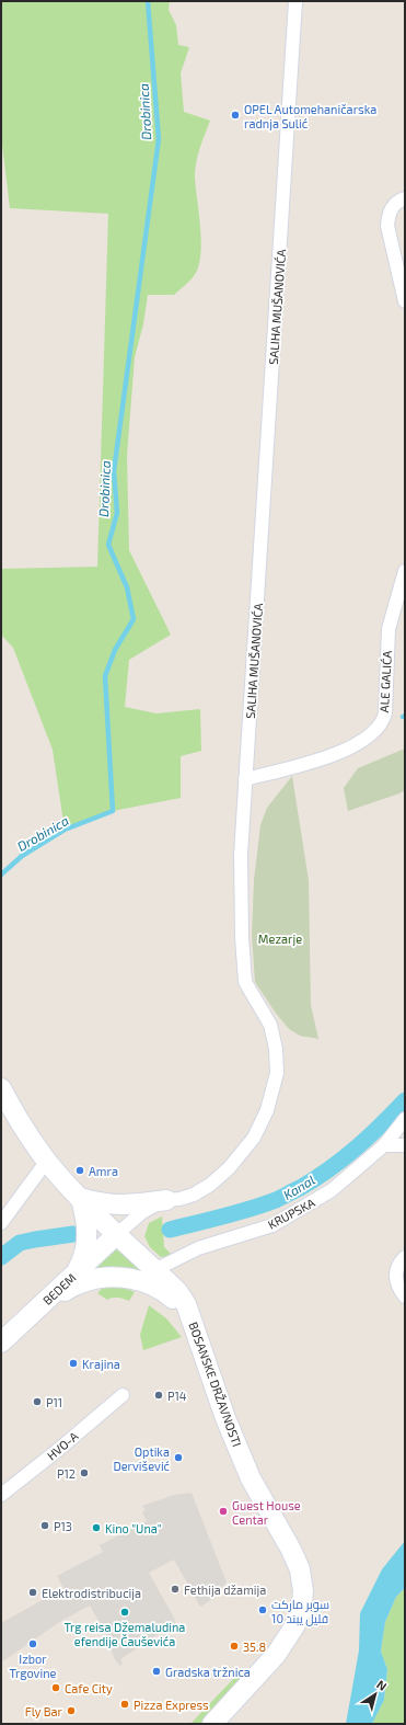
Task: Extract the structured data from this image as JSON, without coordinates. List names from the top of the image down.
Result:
{
  "streets": {
    "main road": ["BEDEM", "BOSANSKE DRŽAVNOSTI"],
    "street": [
      "SALIHA MUŠANOVIĆA",
      "ALE GALIĆA",
      "KRUPSKA",
      "HVO-A"
    ]
  },
  "crossings": [
    ["SALIHA MUŠANOVIĆA", "ALE GALIĆA"],
    ["SALIHA MUŠANOVIĆA", "BEDEM"],
    ["SALIHA MUŠANOVIĆA", "BOSANSKE DRŽAVNOSTI"],
    ["KRUPSKA", "BOSANSKE DRŽAVNOSTI"],
    ["BEDEM", "BOSANSKE DRŽAVNOSTI"]
  ],
  "water": ["Drobinica", "Kanal"],
  "parks": ["Mezarje"],
  "places": [
    "OPEL Automehaničarska radnja Sulić",
    "Amra",
    "Krajina",
    "P14",
    "P11",
    "Optika Dervišević",
    "P12",
    "Guest House Centar",
    "P13",
    "Kino \"Una\"",
    "Fethija džamija",
    "Elektrodistribucija",
    "سوبر ماركت 10 فليل يبند",
    "Trg reisa Džemaludina efendije Čauševića",
    "Izbor Trgovine",
    "35.8",
    "Gradska tržnica",
    "Cafe City",
    "Pizza Express",
    "Fly Bar"
  ],
  "north": "top right"
}
